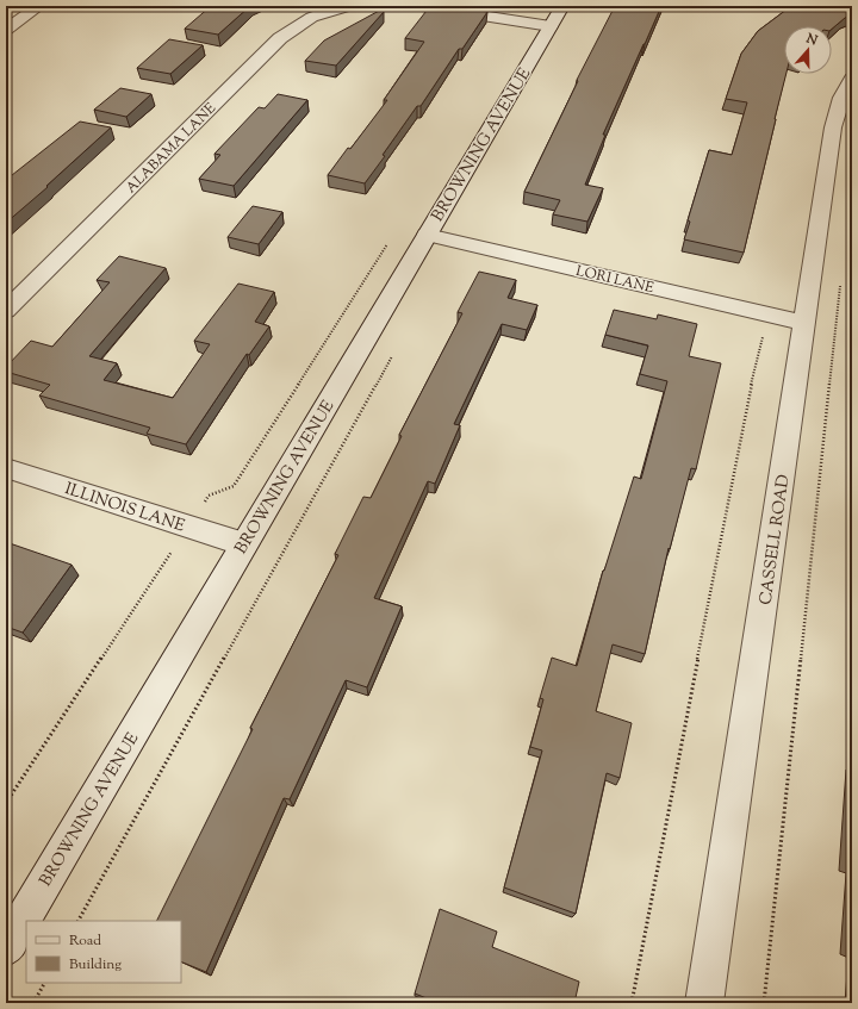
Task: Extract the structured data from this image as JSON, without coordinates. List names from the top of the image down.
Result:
{
  "streets": {
    "street": [
      "BROWNING AVENUE",
      "ALABAMA LANE",
      "LORI LANE",
      "ILLINOIS LANE",
      "CASSELL ROAD"
    ]
  },
  "crossings": [
    ["BROWNING AVENUE", "LORI LANE"],
    ["BROWNING AVENUE", "ILLINOIS LANE"],
    ["LORI LANE", "CASSELL ROAD"]
  ],
  "legend": ["Road", "Building"],
  "north": "top"
}
